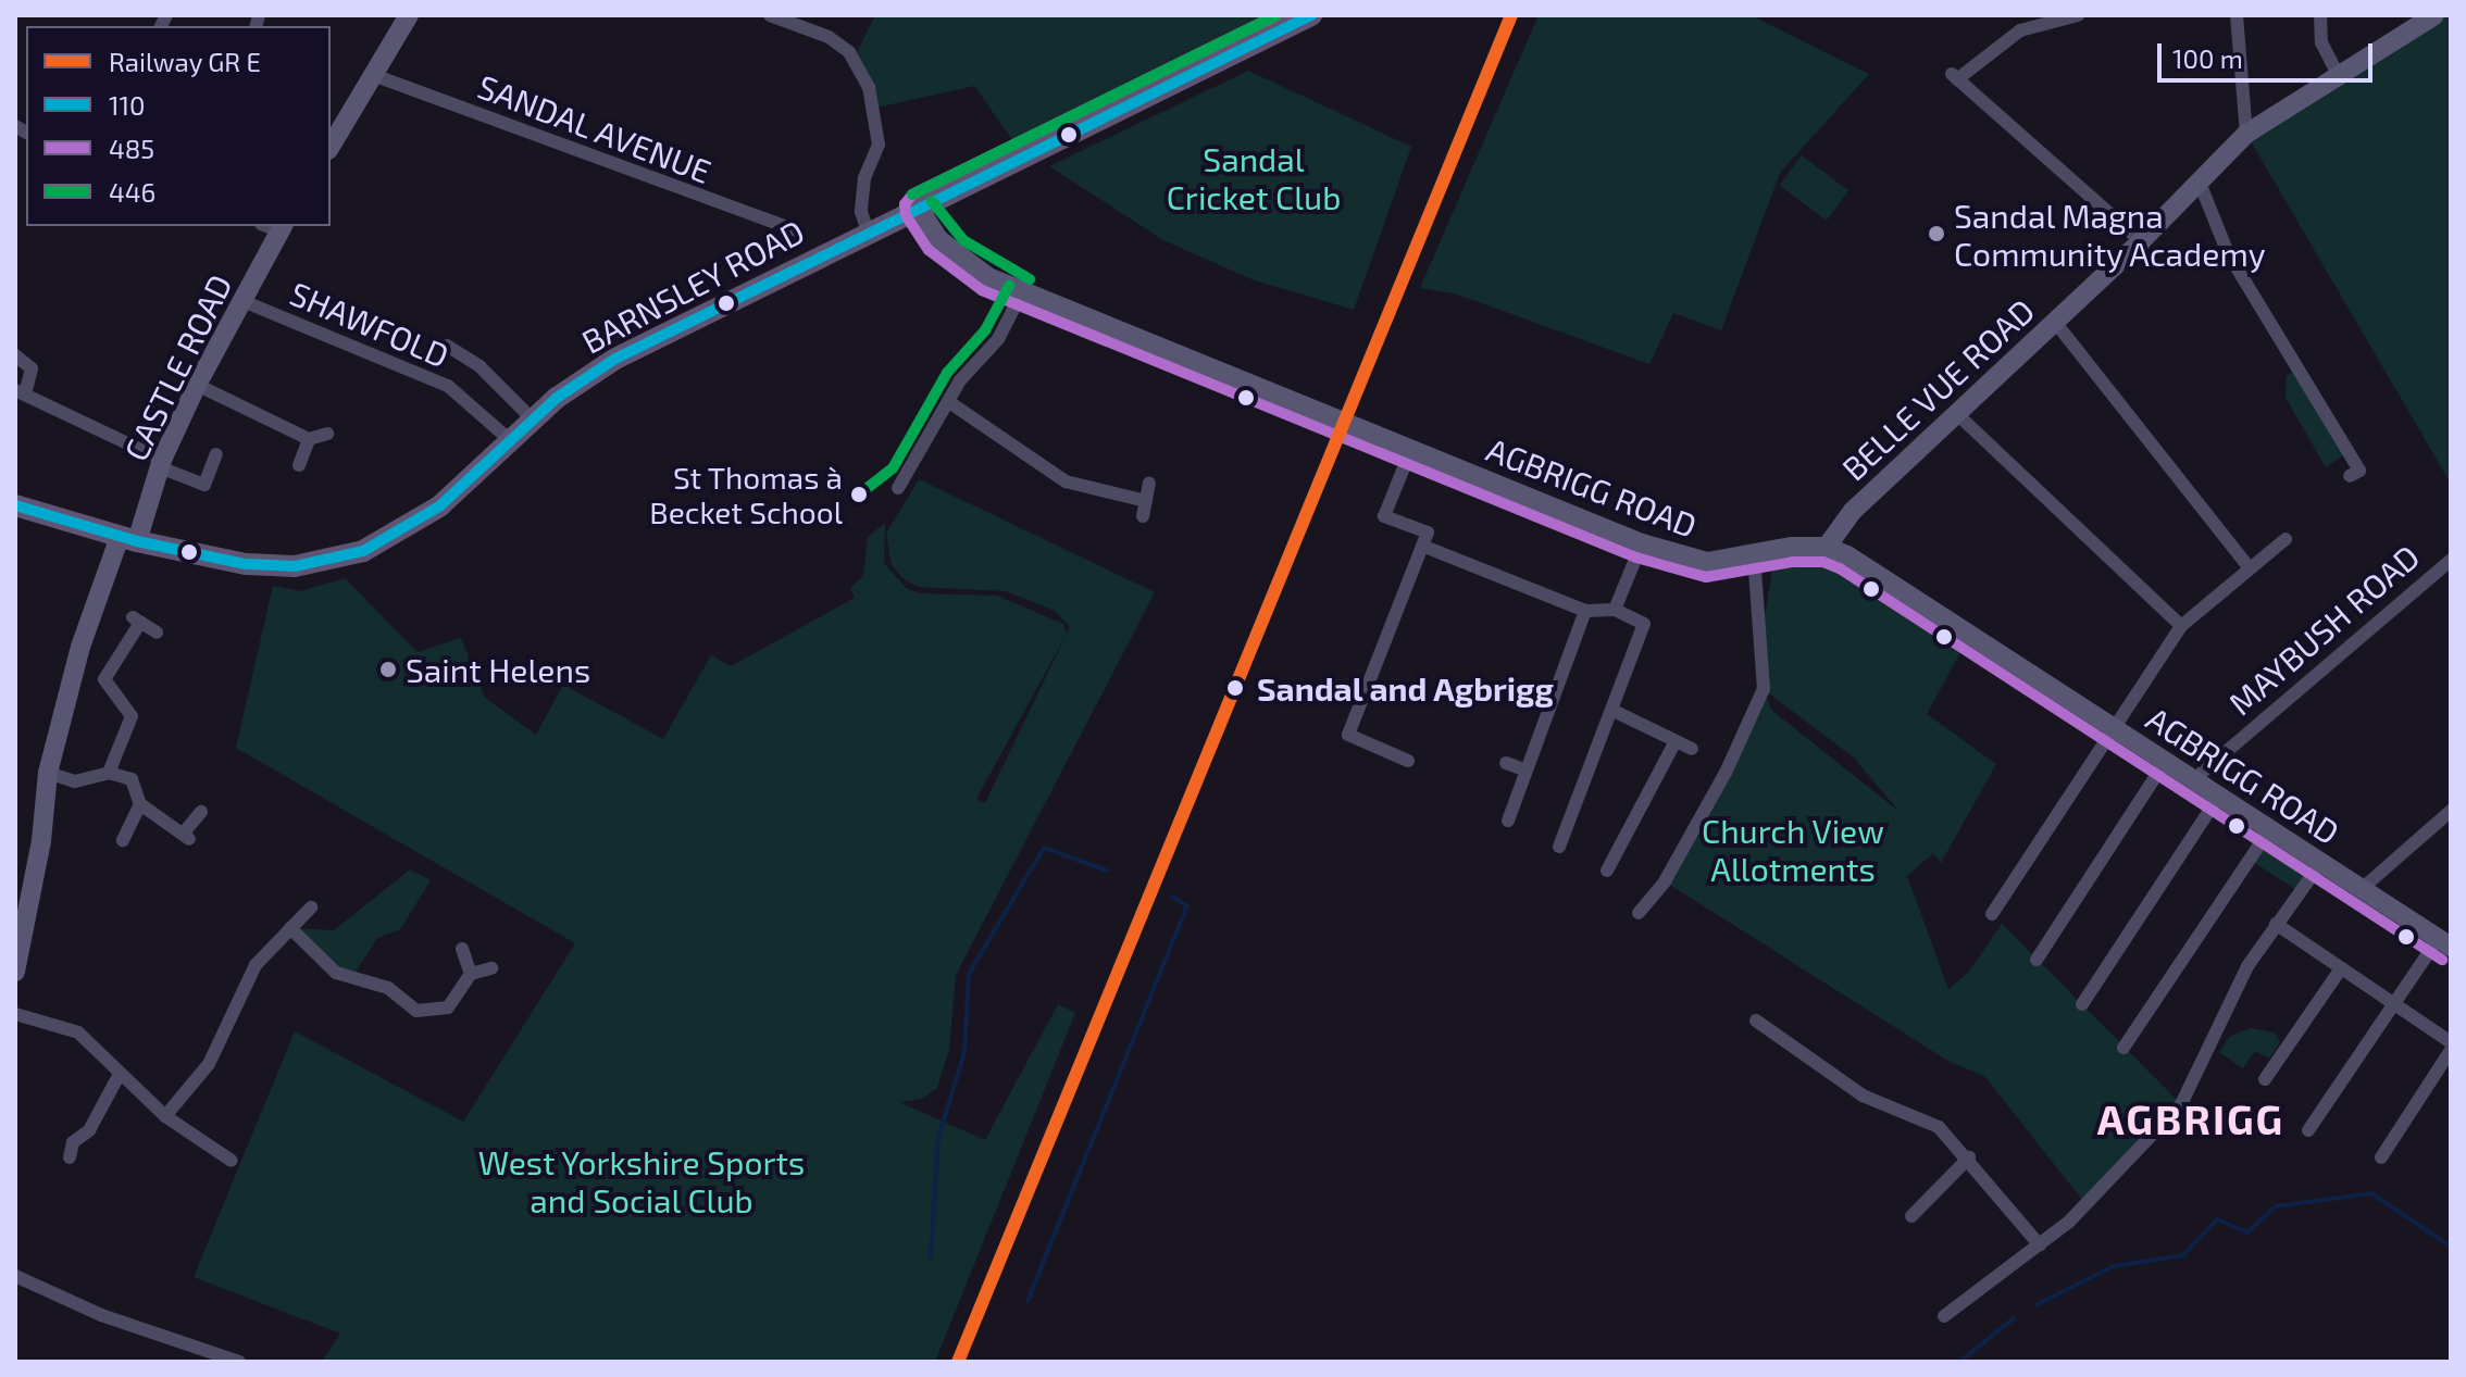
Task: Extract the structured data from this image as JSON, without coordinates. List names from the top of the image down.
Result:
{
  "streets": {
    "main road": ["BARNSLEY ROAD"],
    "street": [
      "SANDAL AVENUE",
      "SHAWFOLD",
      "CASTLE ROAD",
      "BELLE VUE ROAD",
      "AGBRIGG ROAD",
      "MAYBUSH ROAD"
    ]
  },
  "crossings": [
    ["BARNSLEY ROAD", "SHAWFOLD"],
    ["BARNSLEY ROAD", "CASTLE ROAD"],
    ["BARNSLEY ROAD", "AGBRIGG ROAD"],
    ["SHAWFOLD", "CASTLE ROAD"],
    ["BELLE VUE ROAD", "AGBRIGG ROAD"],
    ["AGBRIGG ROAD", "MAYBUSH ROAD"]
  ],
  "districts": ["AGBRIGG"],
  "parks": ["Sandal Cricket Club", "Church View Allotments", "West Yorkshire Sports and Social Club"],
  "places": [
    "Sandal Magna Community Academy",
    "St Thomas à Becket School",
    "Saint Helens",
    "Sandal and Agbrigg"
  ],
  "lines": ["transit line 110", "transit line 485", "transit line 446"],
  "legend": [
    "Railway GR E",
    "110",
    "485",
    "446"
  ],
  "scale_bar": "100 m"
}
